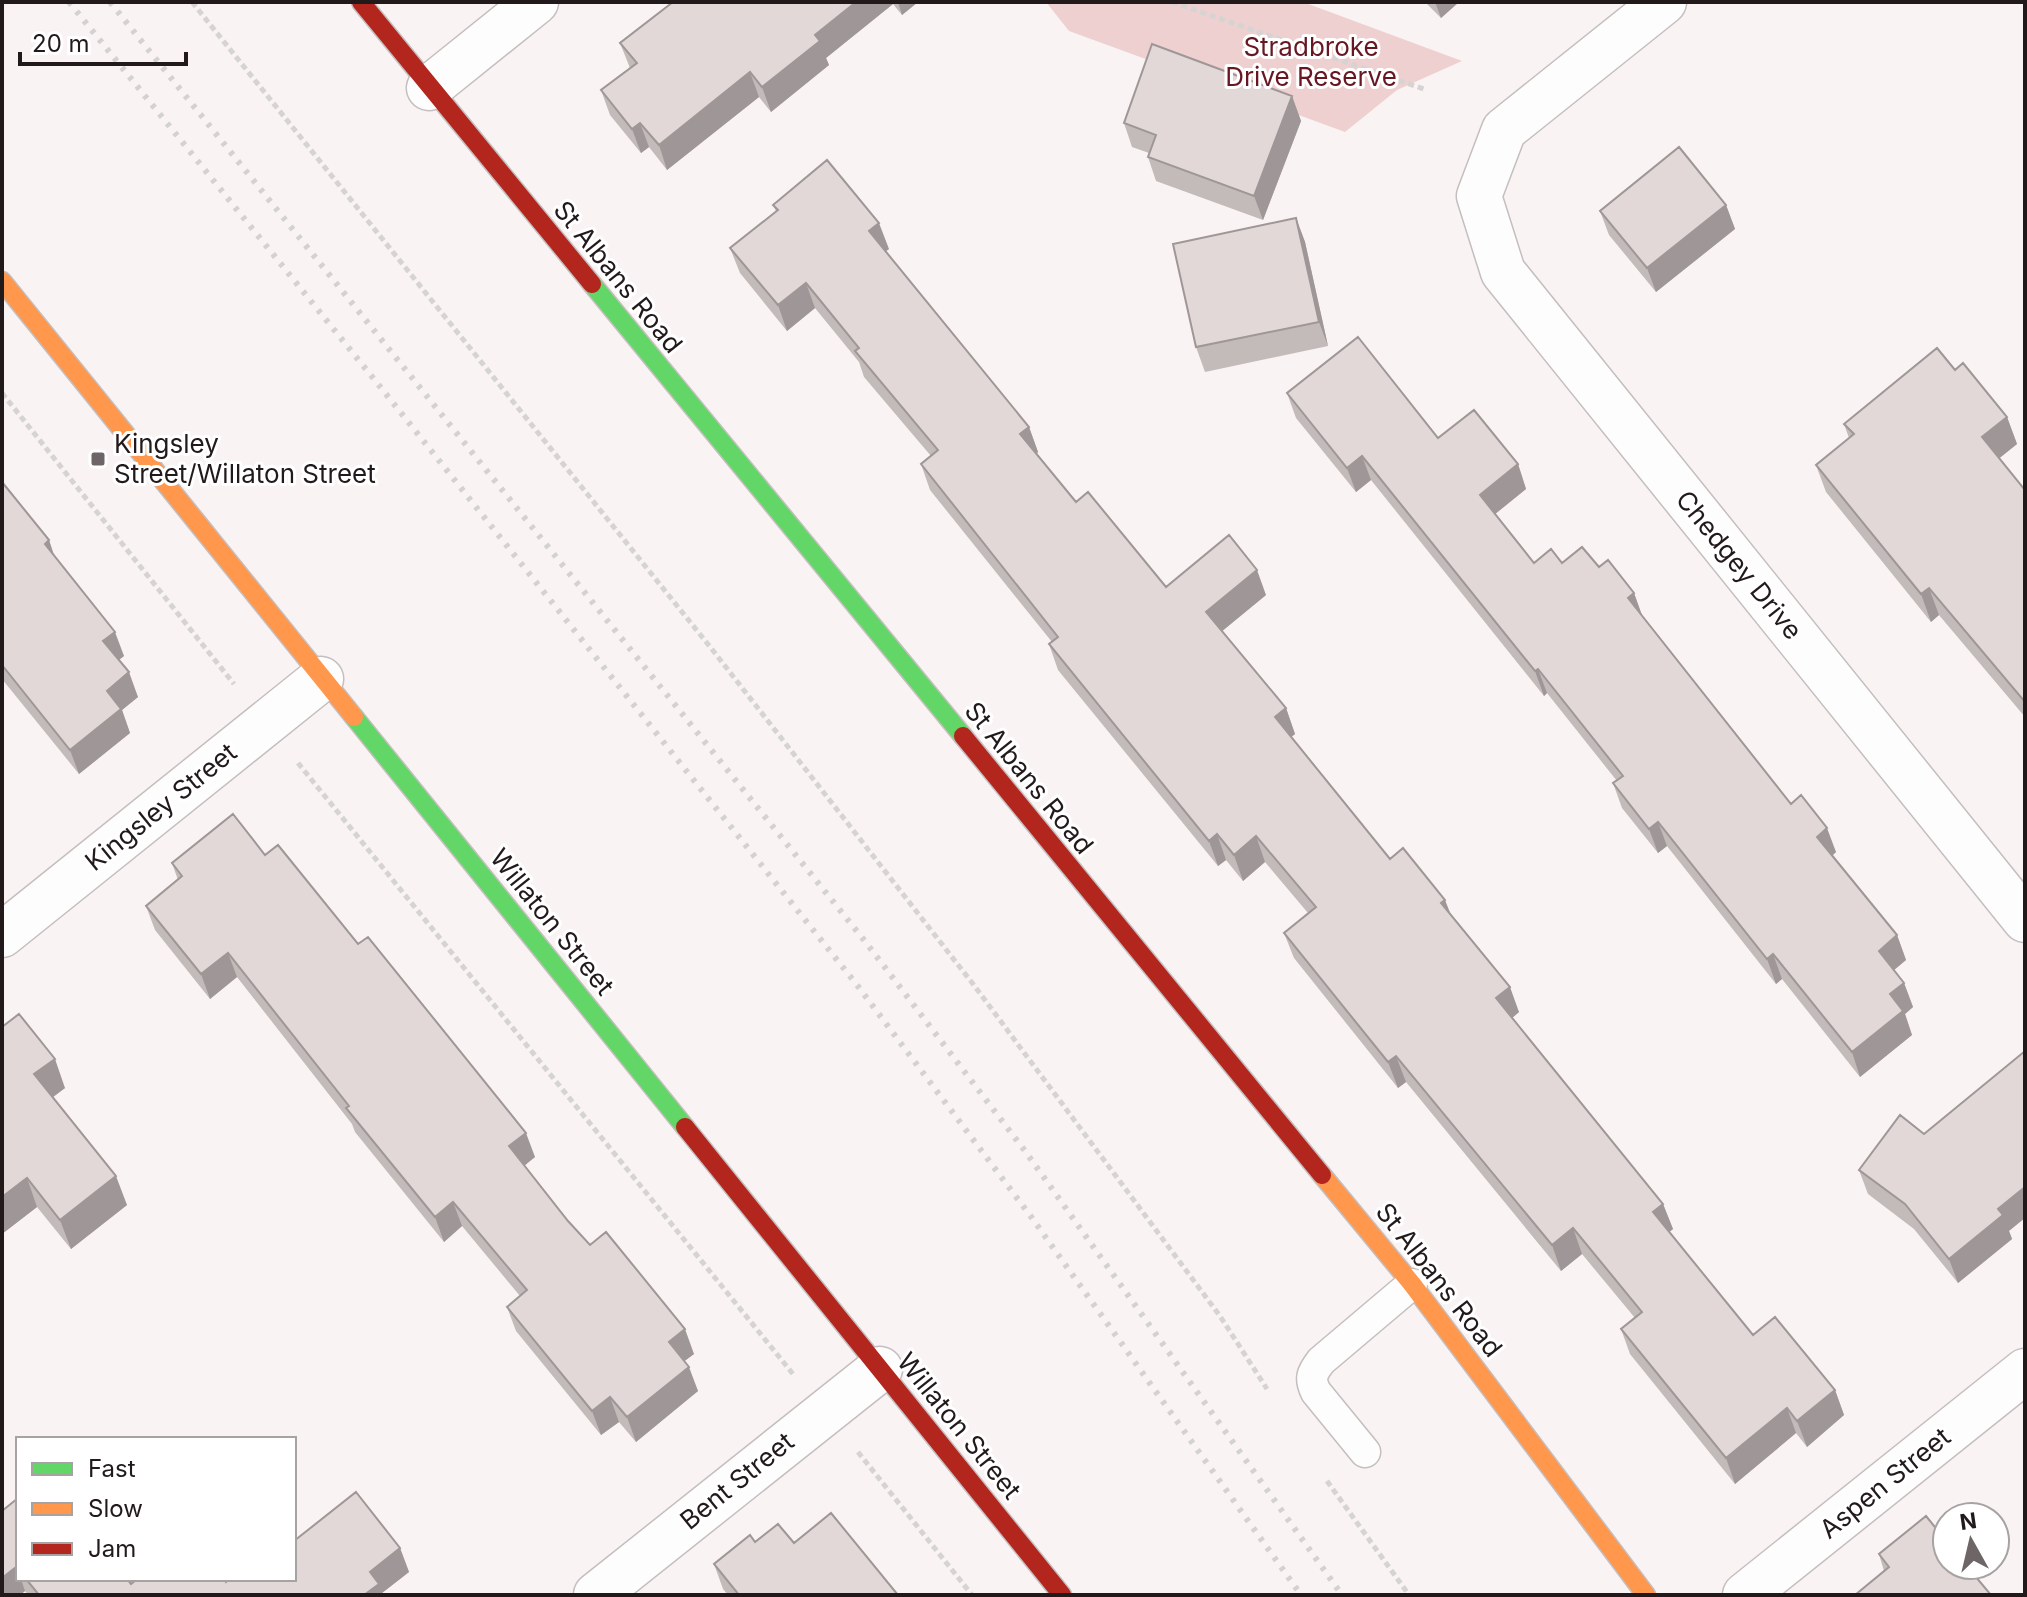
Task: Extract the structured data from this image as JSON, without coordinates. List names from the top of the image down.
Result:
{
  "streets": {
    "main road": ["St Albans Road", "Willaton Street"],
    "street": [
      "Chedgey Drive",
      "Kingsley Street",
      "Bent Street",
      "Aspen Street"
    ]
  },
  "crossings": [
    ["Kingsley Street", "Willaton Street"],
    ["Willaton Street", "Bent Street"]
  ],
  "parks": ["Stradbroke Drive Reserve"],
  "places": {
    "transit": ["Kingsley Street/Willaton Street"]
  },
  "legend": ["Fast", "Slow", "Jam"],
  "scale_bar": "20 m",
  "north": "top"
}
